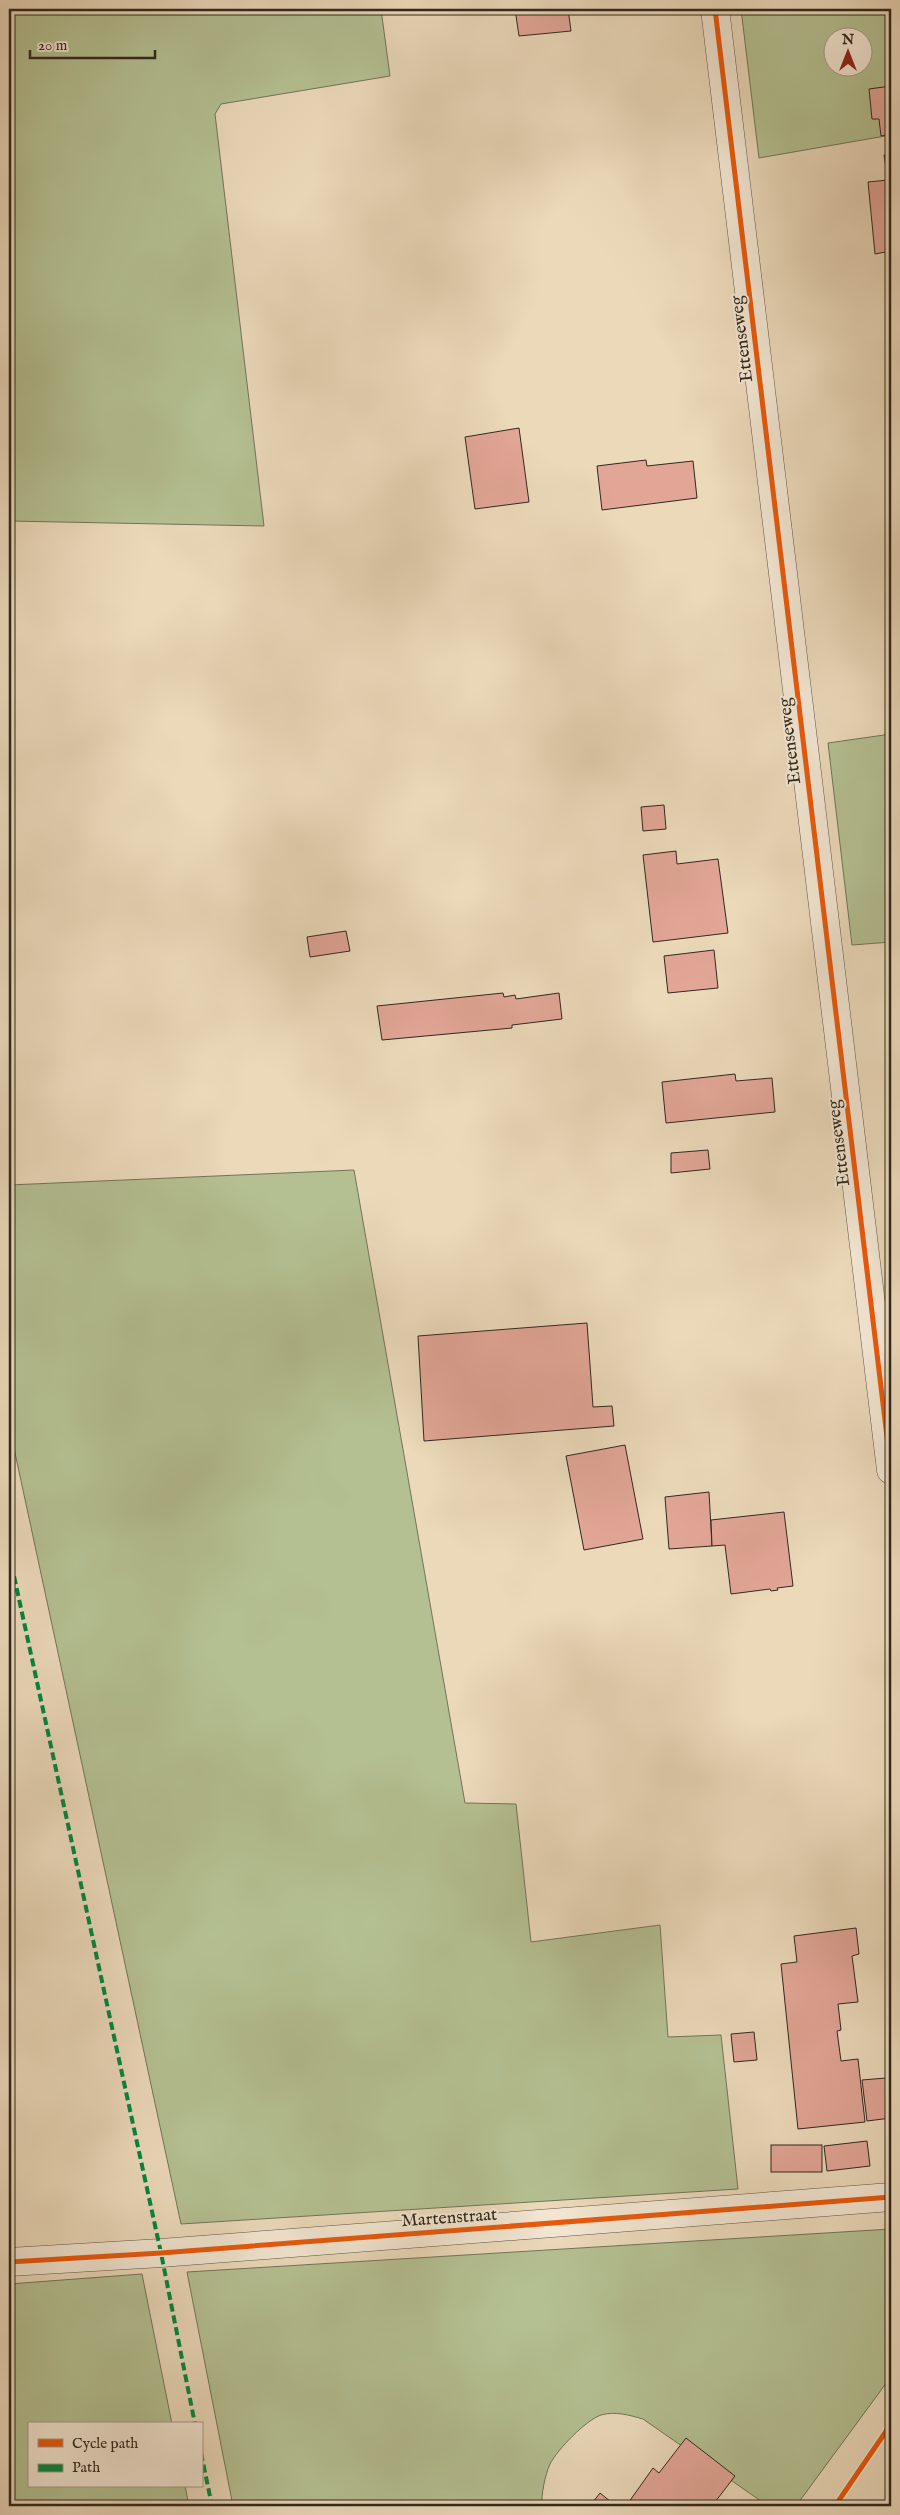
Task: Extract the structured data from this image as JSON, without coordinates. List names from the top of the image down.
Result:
{
  "streets": {
    "street": ["Ettenseweg", "Martenstraat"]
  },
  "legend": ["Cycle path", "Path"],
  "scale_bar": "20 m",
  "north": "top"
}
